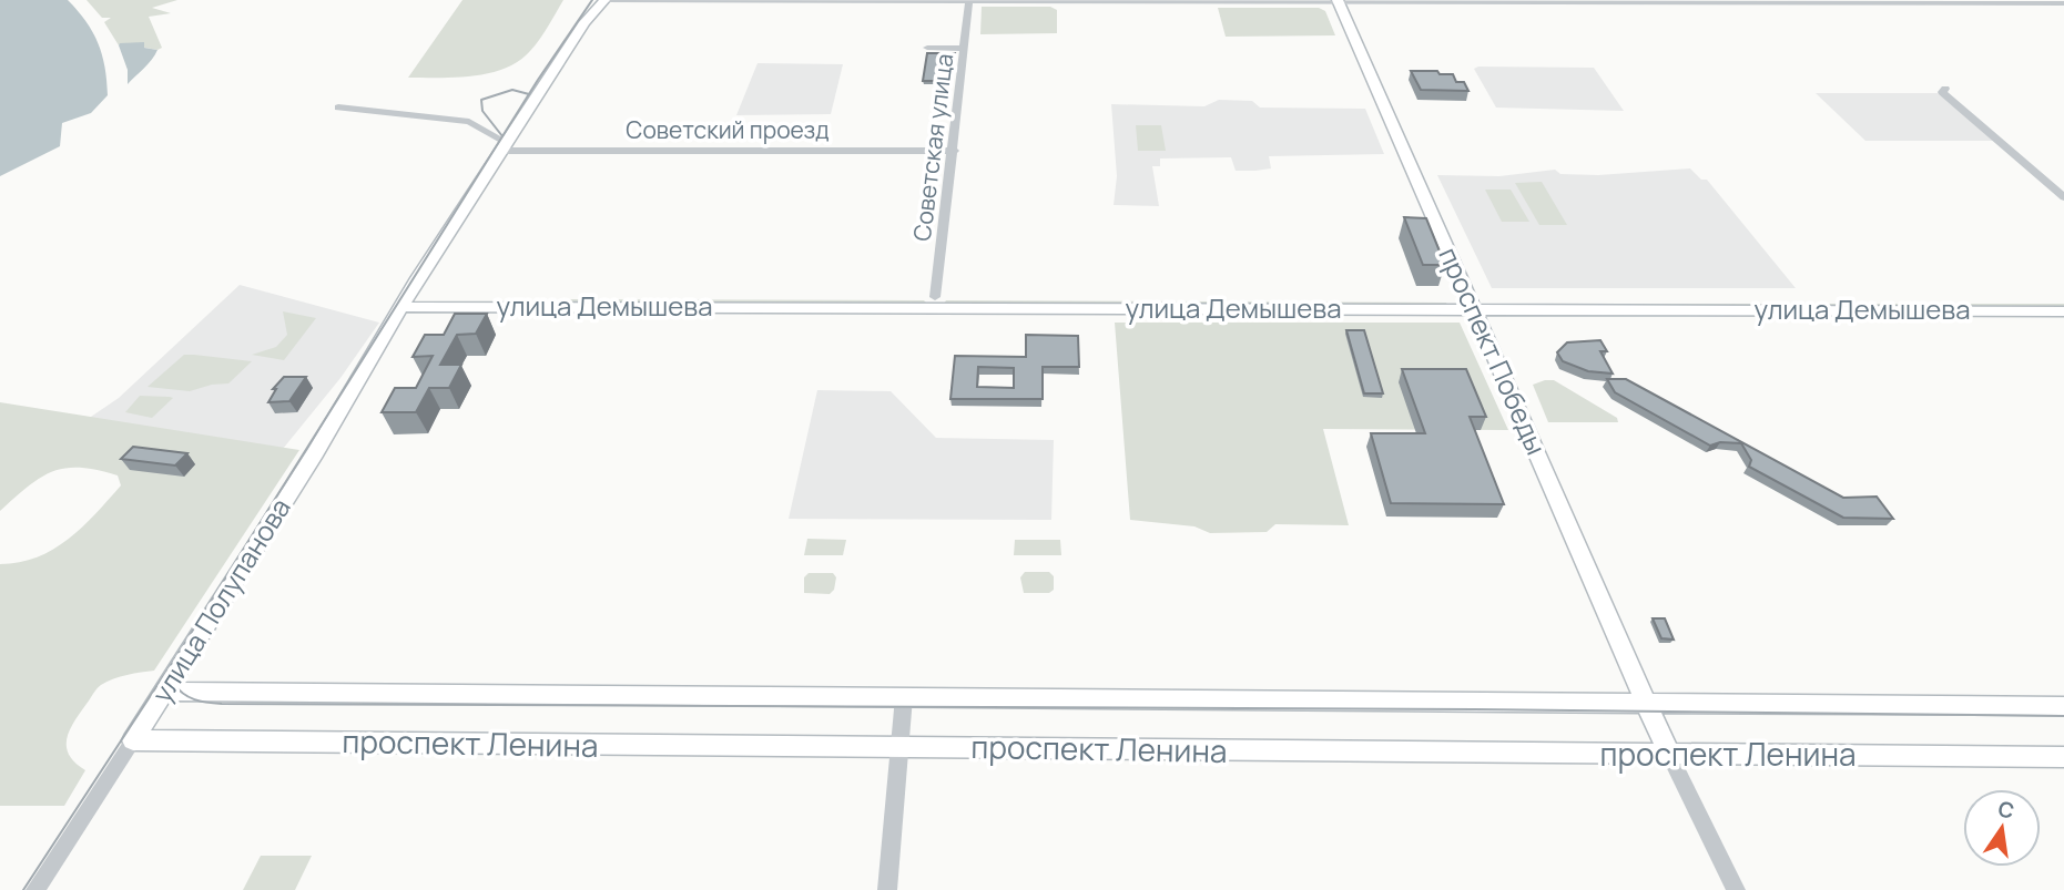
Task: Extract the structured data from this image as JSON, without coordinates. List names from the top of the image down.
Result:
{
  "streets": {
    "street": [
      "Советский проезд",
      "Советская улица",
      "улица Демышева",
      "проспект Победы",
      "улица Полупанова",
      "проспект Ленина"
    ]
  },
  "crossings": [
    ["Советский проезд", "Советская улица"],
    ["Советский проезд", "улица Полупанова"],
    ["Советская улица", "улица Демышева"],
    ["улица Демышева", "проспект Победы"],
    ["улица Демышева", "улица Полупанова"],
    ["проспект Победы", "проспект Ленина"],
    ["улица Полупанова", "проспект Ленина"]
  ],
  "north": "top"
}
